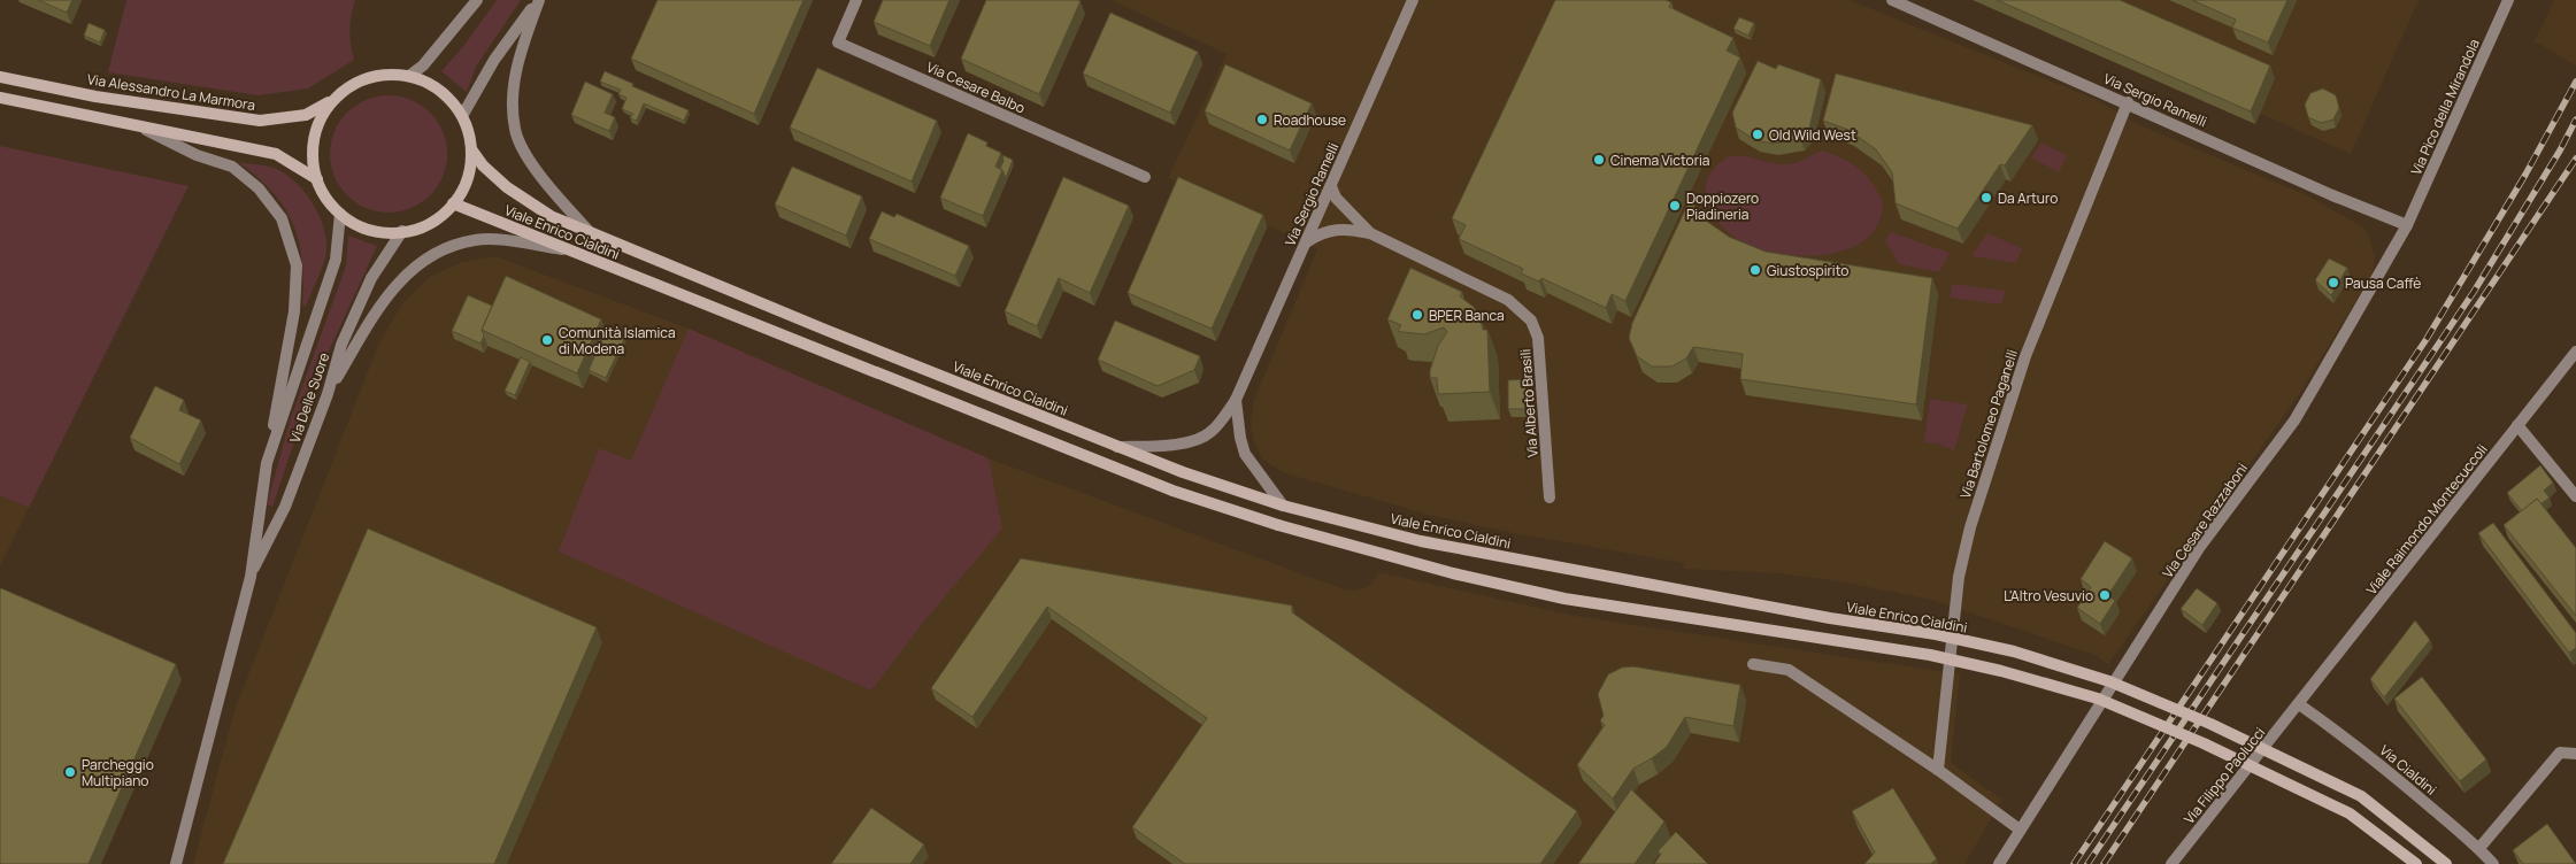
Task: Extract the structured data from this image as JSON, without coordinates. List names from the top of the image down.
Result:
{
  "streets": {
    "main road": ["Via Alessandro La Marmora", "Viale Enrico Cialdini"],
    "street": [
      "Via Cesare Balbo",
      "Via Sergio Ramelli",
      "Via Pico della Mirandola",
      "Via Delle Suore",
      "Via Alberto Brasili",
      "Via Bartolomeo Paganelli",
      "Viale Raimondo Montecuccoli",
      "Via Cesare Razzaboni",
      "Via Cialdini",
      "Via Filippo Paolucci"
    ]
  },
  "crossings": [
    ["Via Alessandro La Marmora", "Viale Enrico Cialdini"],
    ["Via Alessandro La Marmora", "Via Delle Suore"],
    ["Via Sergio Ramelli", "Via Pico della Mirandola"],
    ["Via Sergio Ramelli", "Viale Enrico Cialdini"],
    ["Via Sergio Ramelli", "Via Alberto Brasili"],
    ["Via Sergio Ramelli", "Via Bartolomeo Paganelli"],
    ["Via Sergio Ramelli", "Via Cesare Razzaboni"],
    ["Via Pico della Mirandola", "Via Cesare Razzaboni"],
    ["Viale Enrico Cialdini", "Via Delle Suore"],
    ["Viale Raimondo Montecuccoli", "Via Cialdini"],
    ["Viale Raimondo Montecuccoli", "Via Filippo Paolucci"],
    ["Via Cialdini", "Via Filippo Paolucci"]
  ],
  "places": [
    "Roadhouse",
    "Old Wild West",
    "Cinema Victoria",
    "Da Arturo",
    "Doppiozero Piadineria",
    "Giustospirito",
    "Pausa Caffè",
    "BPER Banca",
    "Comunità Islamica di Modena",
    "L'Altro Vesuvio",
    "Parcheggio Multipiano"
  ]
}
